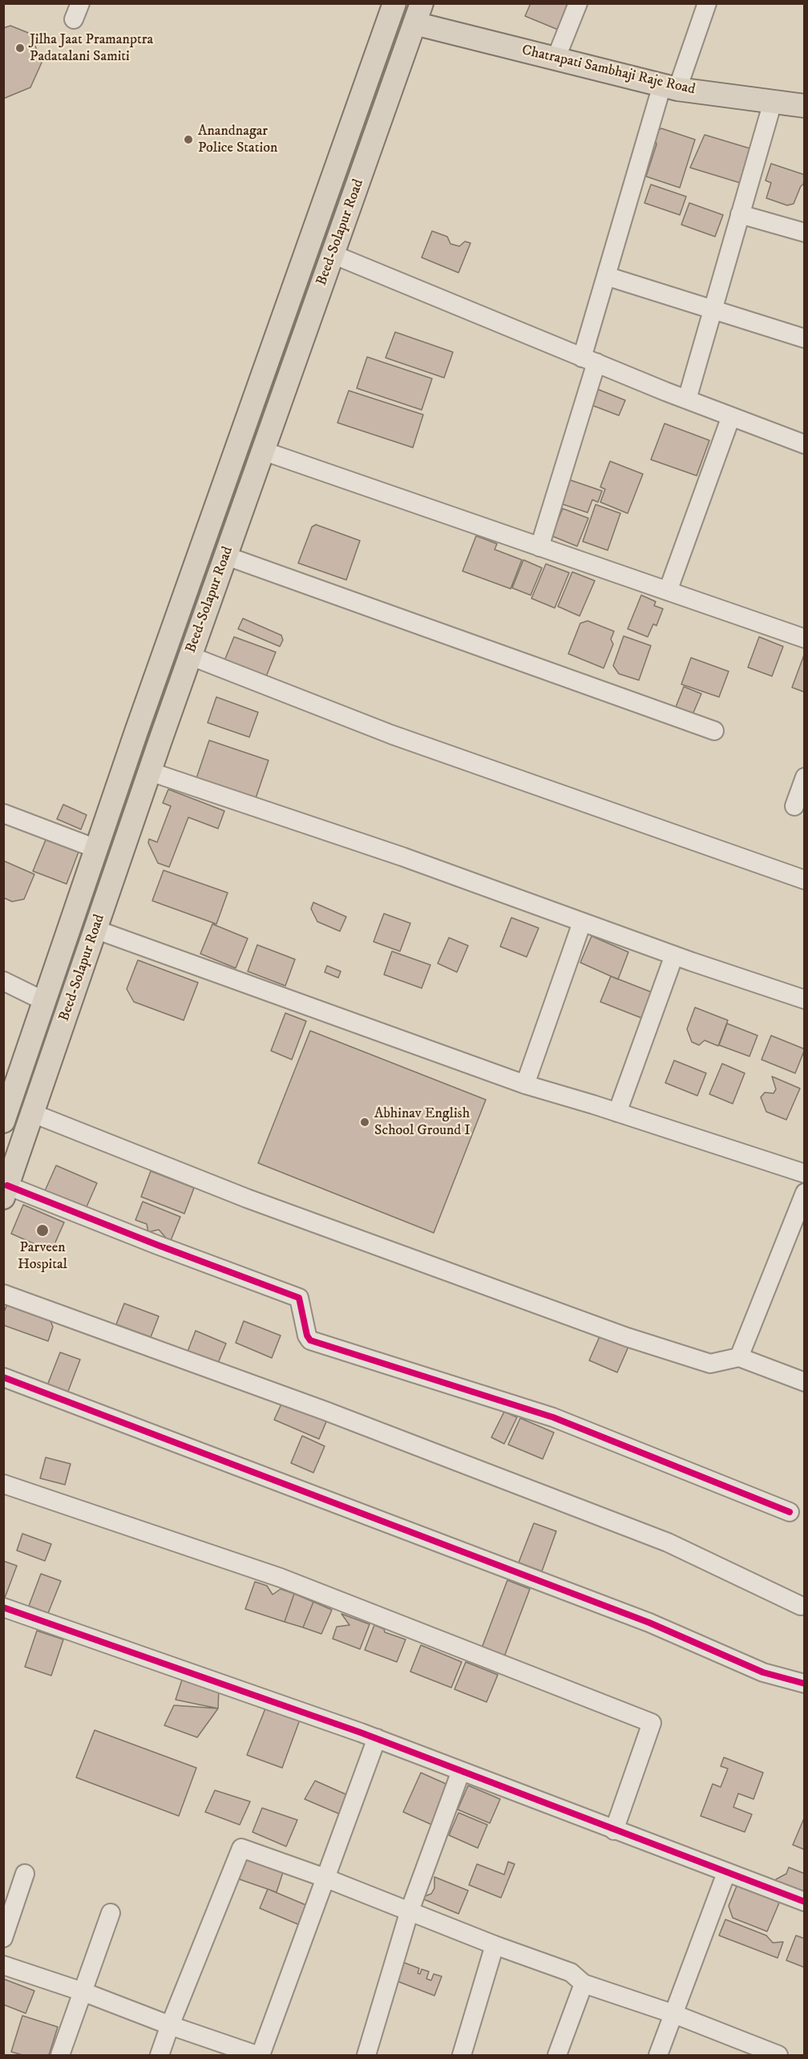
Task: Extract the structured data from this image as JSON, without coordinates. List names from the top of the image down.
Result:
{
  "streets": {
    "main road": ["Chatrapati Sambhaji Raje Road", "Beed-Solapur Road"]
  },
  "crossings": [
    ["Chatrapati Sambhaji Raje Road", "Beed-Solapur Road"]
  ],
  "places": [
    "Jilha Jaat Pramanptra Padatalani Samiti",
    "Anandnagar Police Station",
    "Abhinav English School Ground I",
    "Parveen Hospital"
  ]
}
